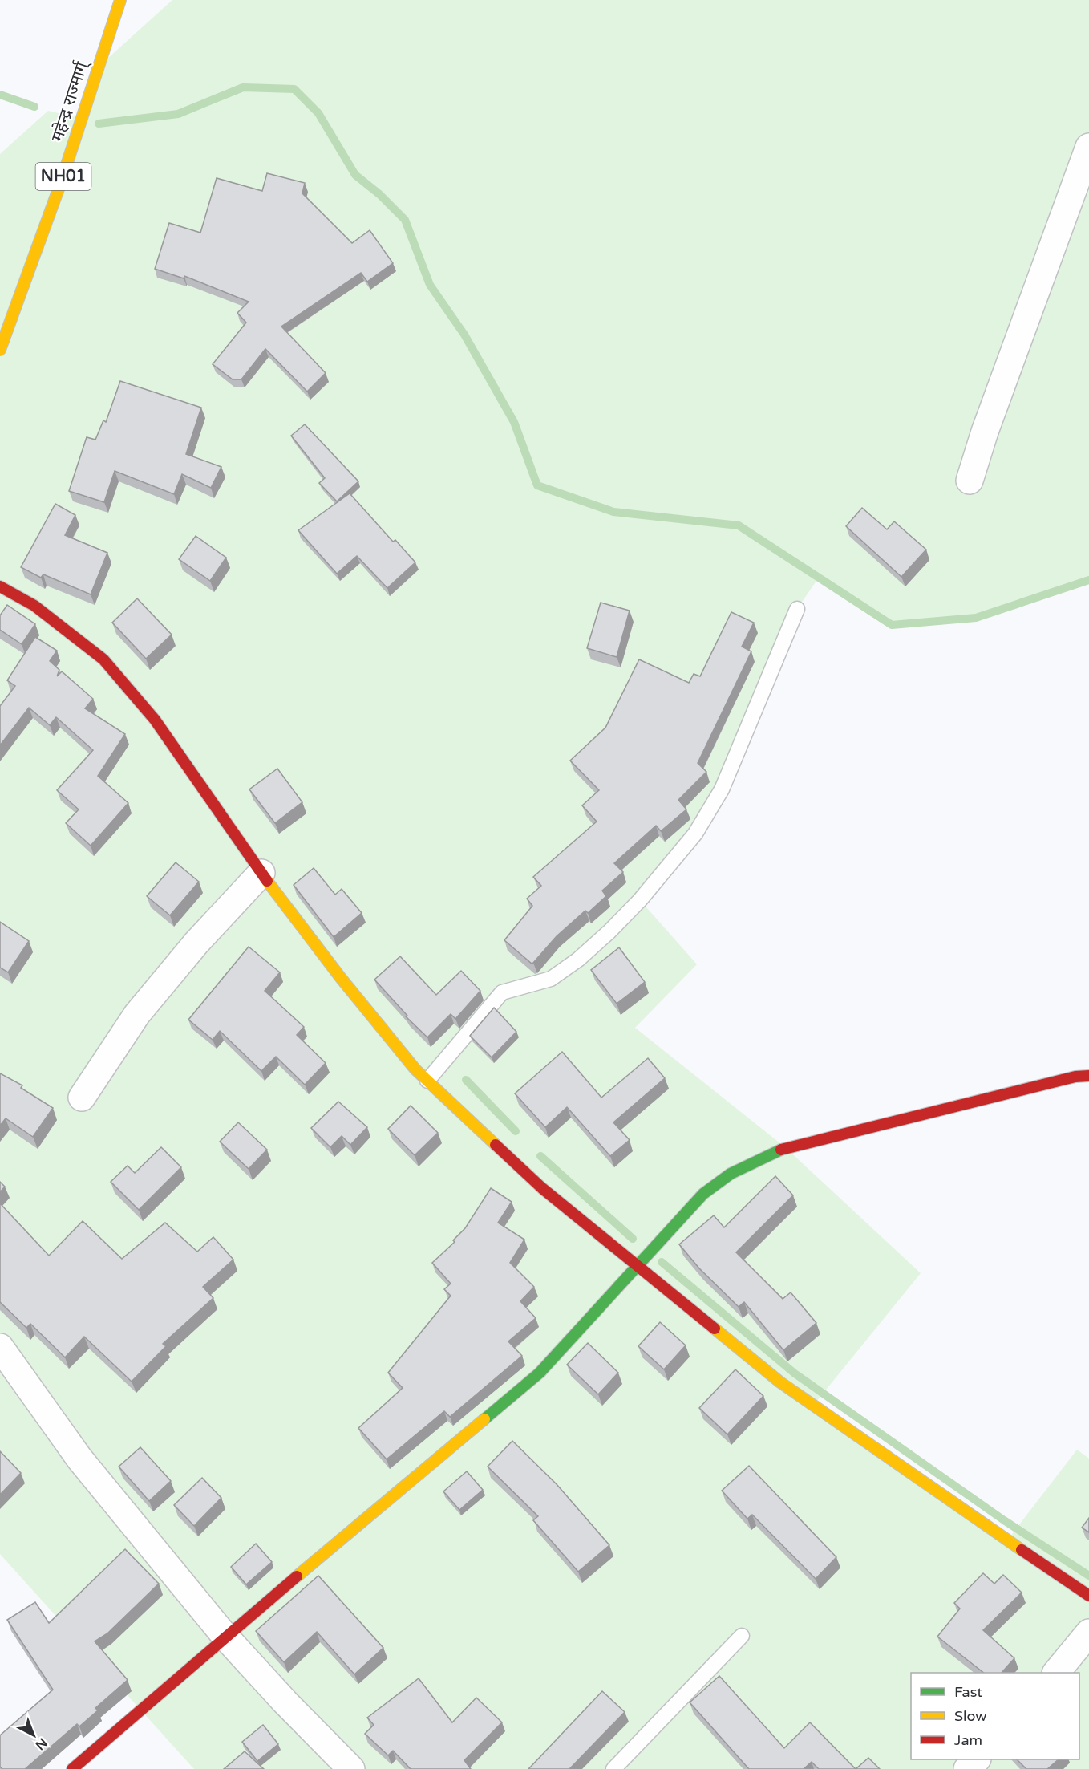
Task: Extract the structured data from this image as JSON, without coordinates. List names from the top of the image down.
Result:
{
  "streets": {
    "main road": ["महेन्द्र राज्मार्ग्", "NH01"]
  },
  "legend": ["Fast", "Slow", "Jam"],
  "north": "bottom right"
}
